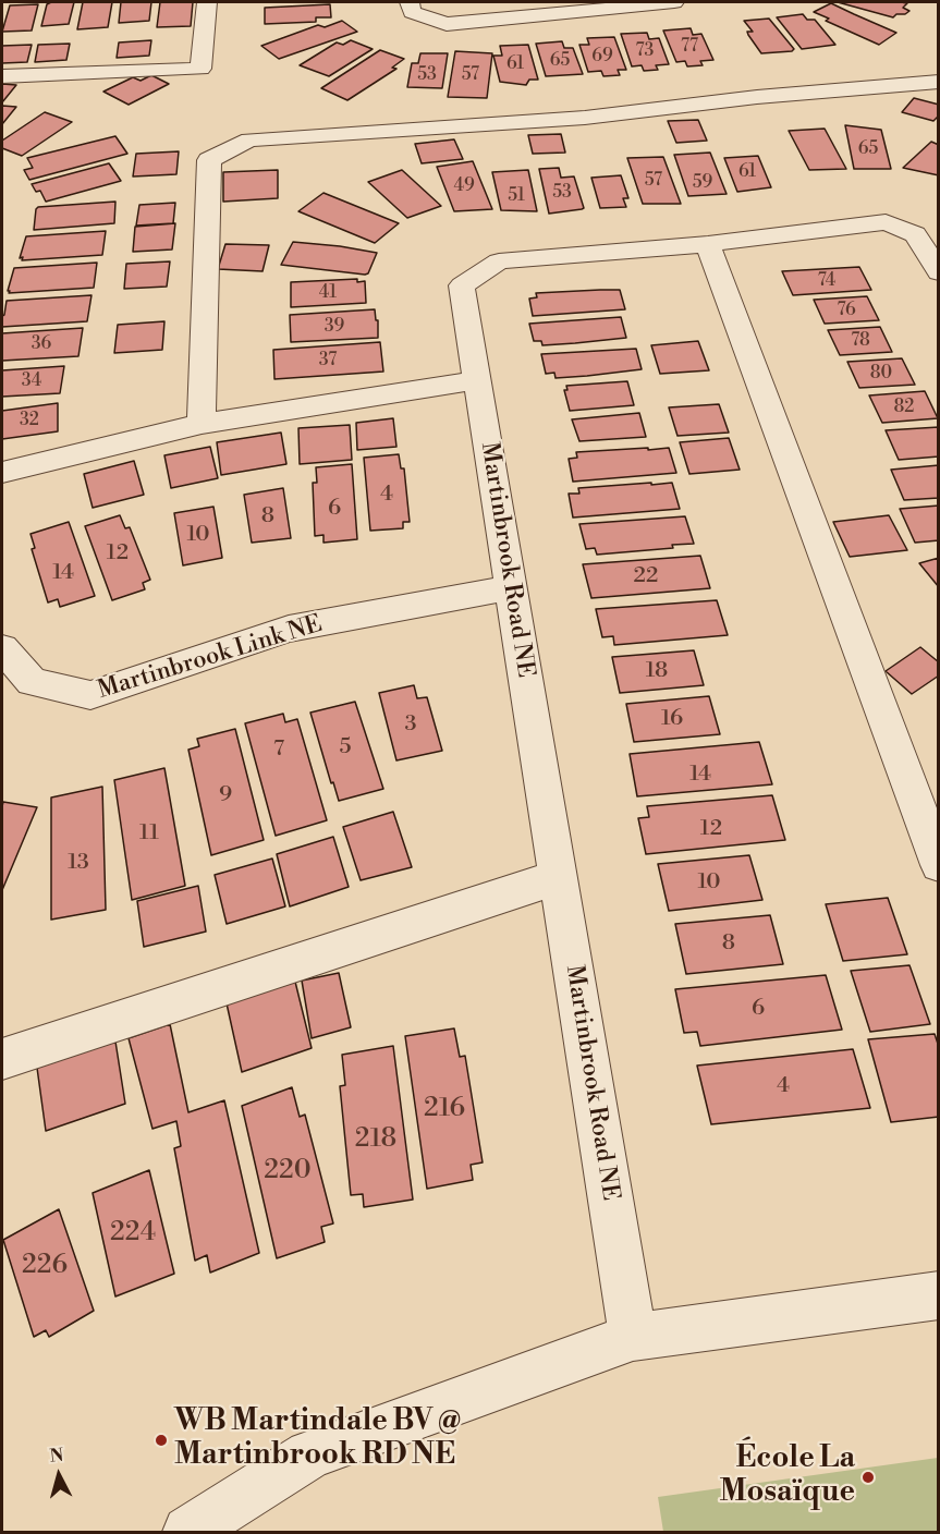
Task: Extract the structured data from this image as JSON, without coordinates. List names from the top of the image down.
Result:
{
  "streets": {
    "street": ["Martinbrook Road NE", "Martinbrook Link NE"]
  },
  "crossings": [
    ["Martinbrook Road NE", "Martinbrook Link NE"]
  ],
  "places": ["WB Martindale BV @ Martinbrook RD NE", "École La Mosaïque"],
  "house_numbers": [
    "77",
    "73",
    "69",
    "65",
    "61",
    "53",
    "57",
    "65",
    "61",
    "57",
    "59",
    "49",
    "53",
    "51",
    "74",
    "41",
    "76",
    "39",
    "78",
    "36",
    "37",
    "80",
    "34",
    "82",
    "32",
    "4",
    "6",
    "8",
    "10",
    "12",
    "14",
    "22",
    "18",
    "16",
    "3",
    "5",
    "7",
    "14",
    "9",
    "12",
    "11",
    "13",
    "10",
    "8",
    "6",
    "4",
    "216",
    "218",
    "220",
    "224",
    "226"
  ],
  "north": "top"
}
